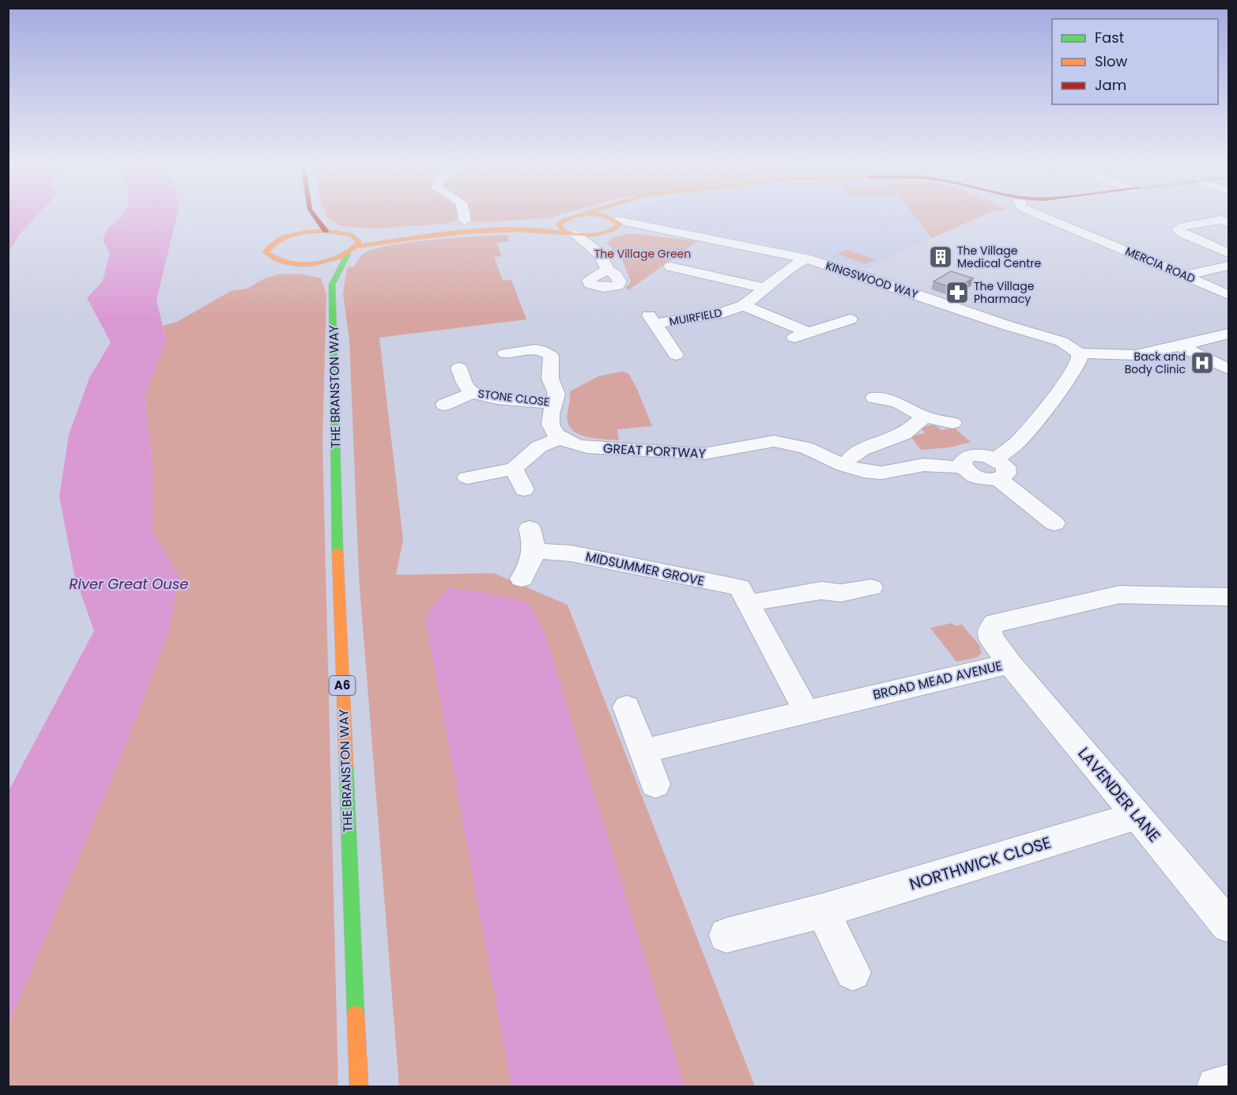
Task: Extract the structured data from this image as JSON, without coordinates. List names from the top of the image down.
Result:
{
  "streets": {
    "main road": ["THE BRANSTON WAY", "A6"],
    "street": [
      "MERCIA ROAD",
      "KINGSWOOD WAY",
      "MUIRFIELD",
      "STONE CLOSE",
      "GREAT PORTWAY",
      "MIDSUMMER GROVE",
      "BROAD MEAD AVENUE",
      "LAVENDER LANE",
      "NORTHWICK CLOSE"
    ]
  },
  "crossings": [
    ["KINGSWOOD WAY", "MUIRFIELD"],
    ["MIDSUMMER GROVE", "BROAD MEAD AVENUE"],
    ["BROAD MEAD AVENUE", "LAVENDER LANE"],
    ["LAVENDER LANE", "NORTHWICK CLOSE"]
  ],
  "water": ["River Great Ouse"],
  "parks": ["The Village Green"],
  "places": {
    "building": ["The Village Medical Centre"],
    "pharmacy": ["The Village Pharmacy"],
    "hospital": ["Back and Body Clinic"]
  },
  "legend": ["Fast", "Slow", "Jam"]
}
